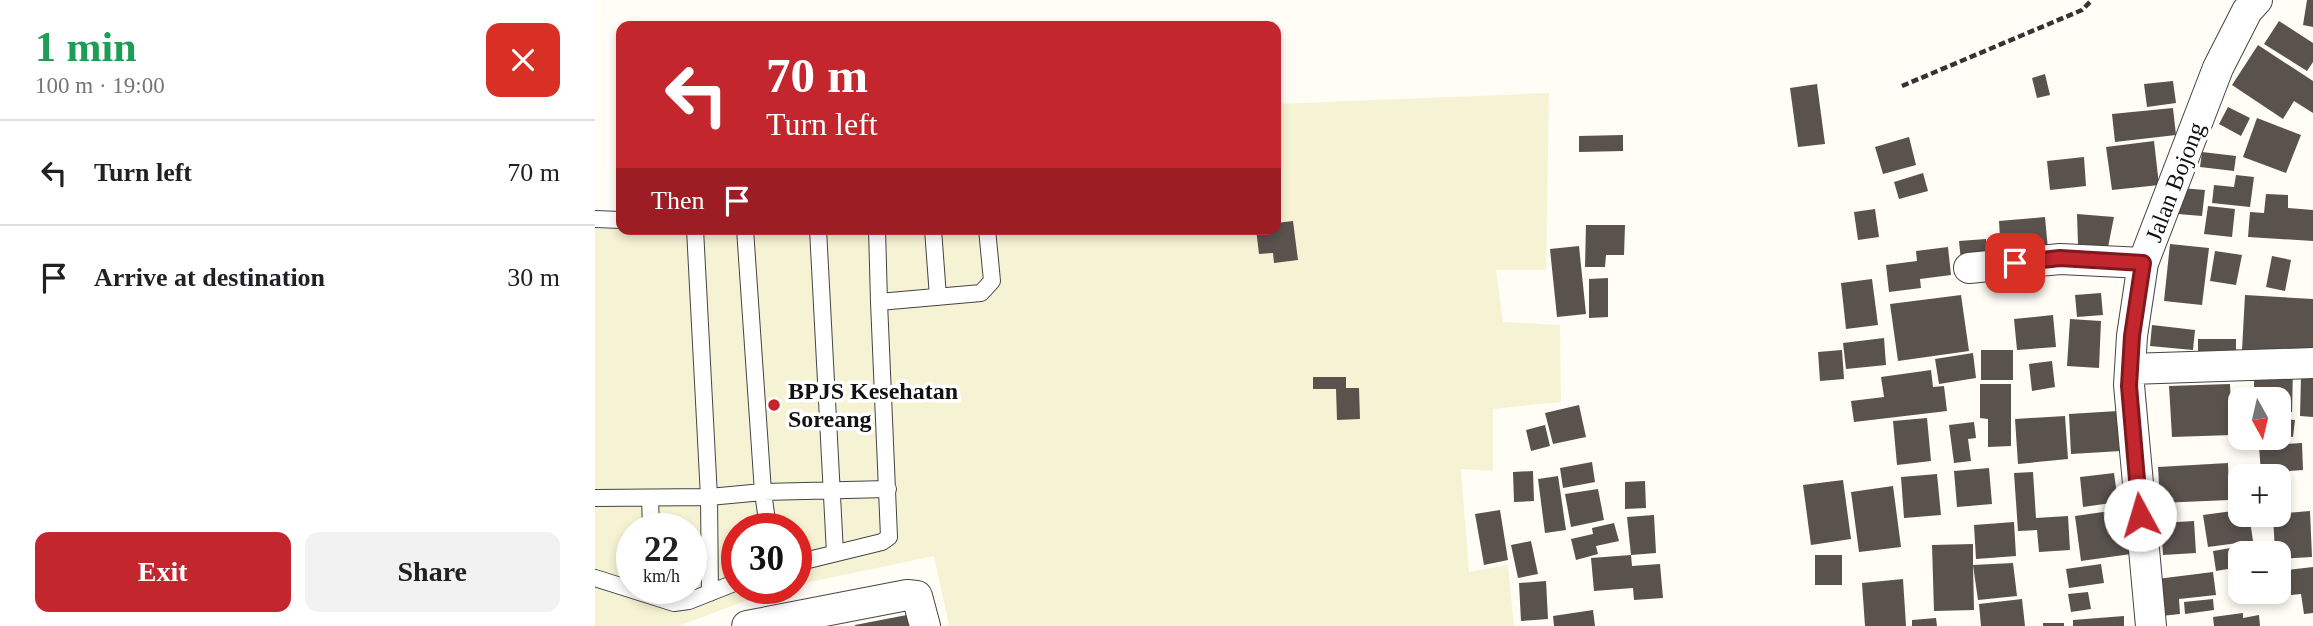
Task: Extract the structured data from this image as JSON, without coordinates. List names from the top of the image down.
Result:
{
  "streets": {
    "street": ["Jalan Bojong"]
  },
  "places": ["BPJS Kesehatan Soreang"],
  "north": "bottom",
  "page": {
    "heading": ["1 min", "100 m · 19:00"],
    "turn": ["70 m", "Turn left"],
    "list": [
      {
        "name": "Turn left",
        "value": "70 m"
      },
      {
        "name": "Arrive at destination",
        "value": "30 m"
      }
    ],
    "then": "Then",
    "map_buttons": ["+", "−"],
    "speed": "22 km/h",
    "limit": "30",
    "buttons": ["Exit", "Share"]
  }
}
